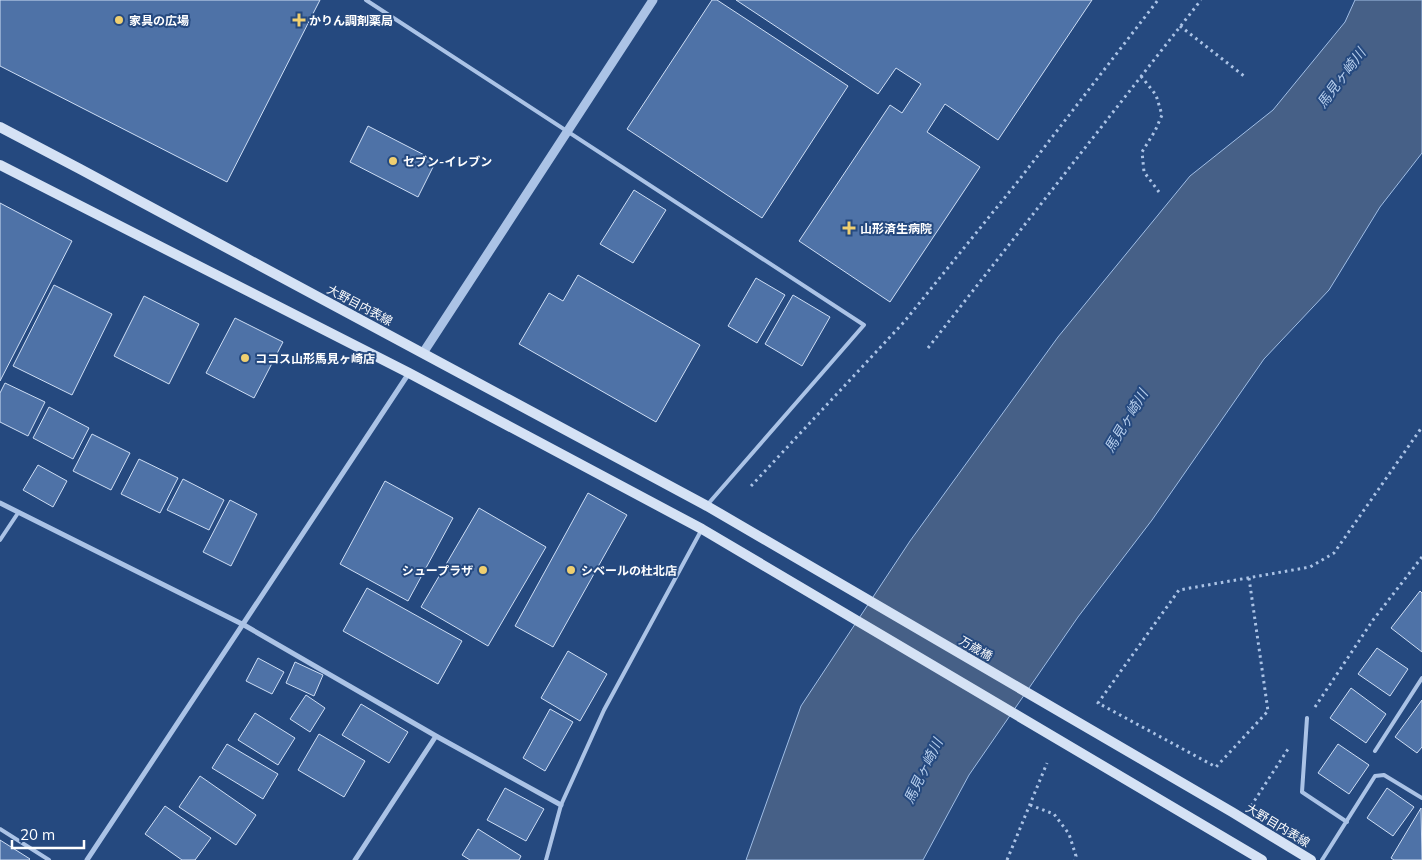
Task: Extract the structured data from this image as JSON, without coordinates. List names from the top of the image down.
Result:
{
  "streets": {
    "main road": ["大野目内表線", "万歳橋"]
  },
  "crossings": [
    ["大野目内表線", "万歳橋"]
  ],
  "water": ["馬見ヶ崎川"],
  "places": {
    "other": [
      "家具の広場",
      "セブン-イレブン",
      "ココス山形馬見ヶ崎店",
      "シュープラザ",
      "シベールの杜北店"
    ],
    "health": ["かりん調剤薬局", "山形済生病院"]
  },
  "scale_bar": "20 m"
}
